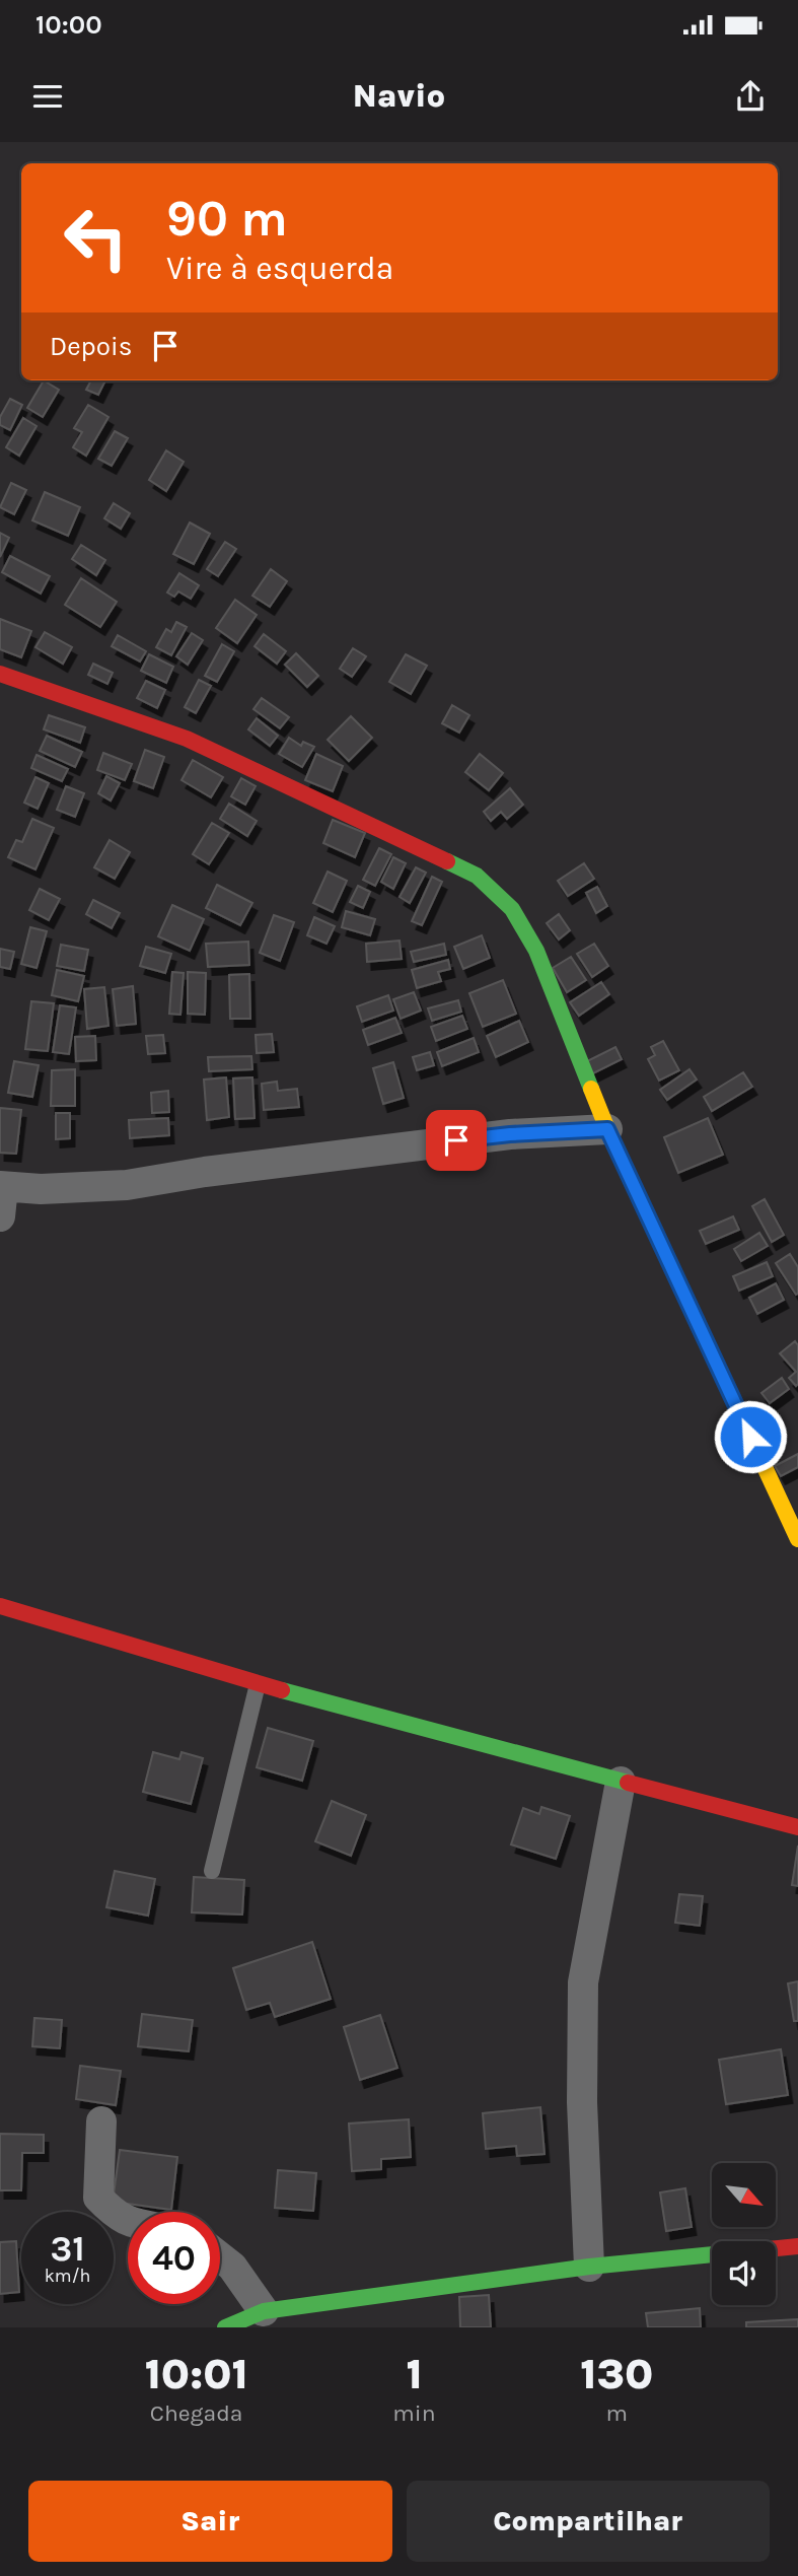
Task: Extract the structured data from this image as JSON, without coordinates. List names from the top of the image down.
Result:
{
  "north": "bottom right",
  "page": {
    "status": "10:00",
    "header": "Navio",
    "turn": ["90 m", "Vire à esquerda"],
    "then": "Depois",
    "speed": "31 km/h",
    "limit": "40",
    "eta": [
      "10:01",
      "Chegada",
      "1",
      "min",
      "130",
      "m"
    ],
    "buttons": ["Sair", "Compartilhar"]
  }
}
